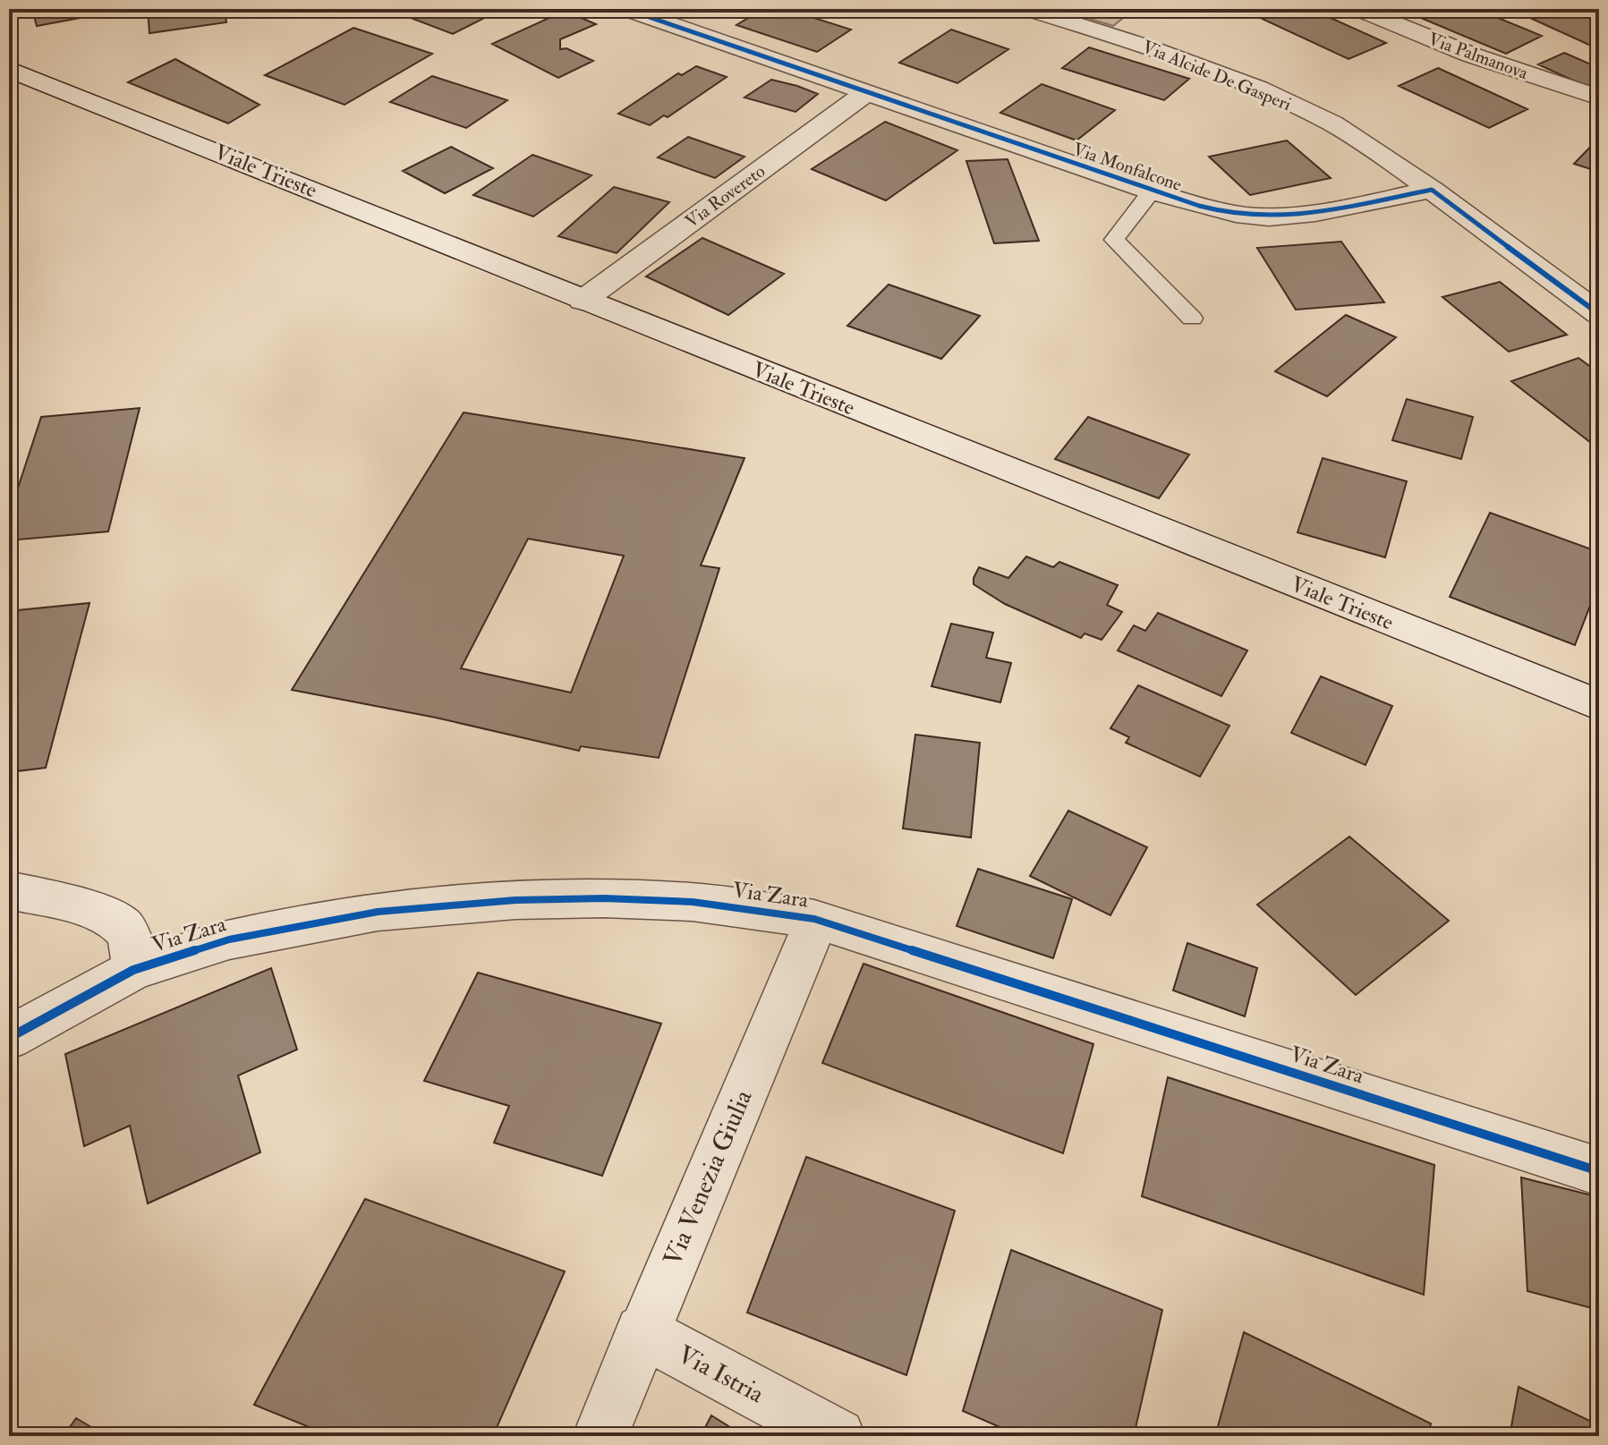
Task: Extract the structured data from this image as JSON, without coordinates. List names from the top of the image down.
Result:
{
  "streets": {
    "street": [
      "Via Palmanova",
      "Via Alcide De Gasperi",
      "Via Monfalcone",
      "Viale Trieste",
      "Via Rovereto",
      "Via Zara",
      "Via Venezia Giulia",
      "Via Istria"
    ]
  },
  "crossings": [
    ["Via Alcide De Gasperi", "Via Monfalcone"],
    ["Via Monfalcone", "Via Rovereto"],
    ["Viale Trieste", "Via Rovereto"],
    ["Via Zara", "Via Venezia Giulia"],
    ["Via Venezia Giulia", "Via Istria"]
  ]
}
